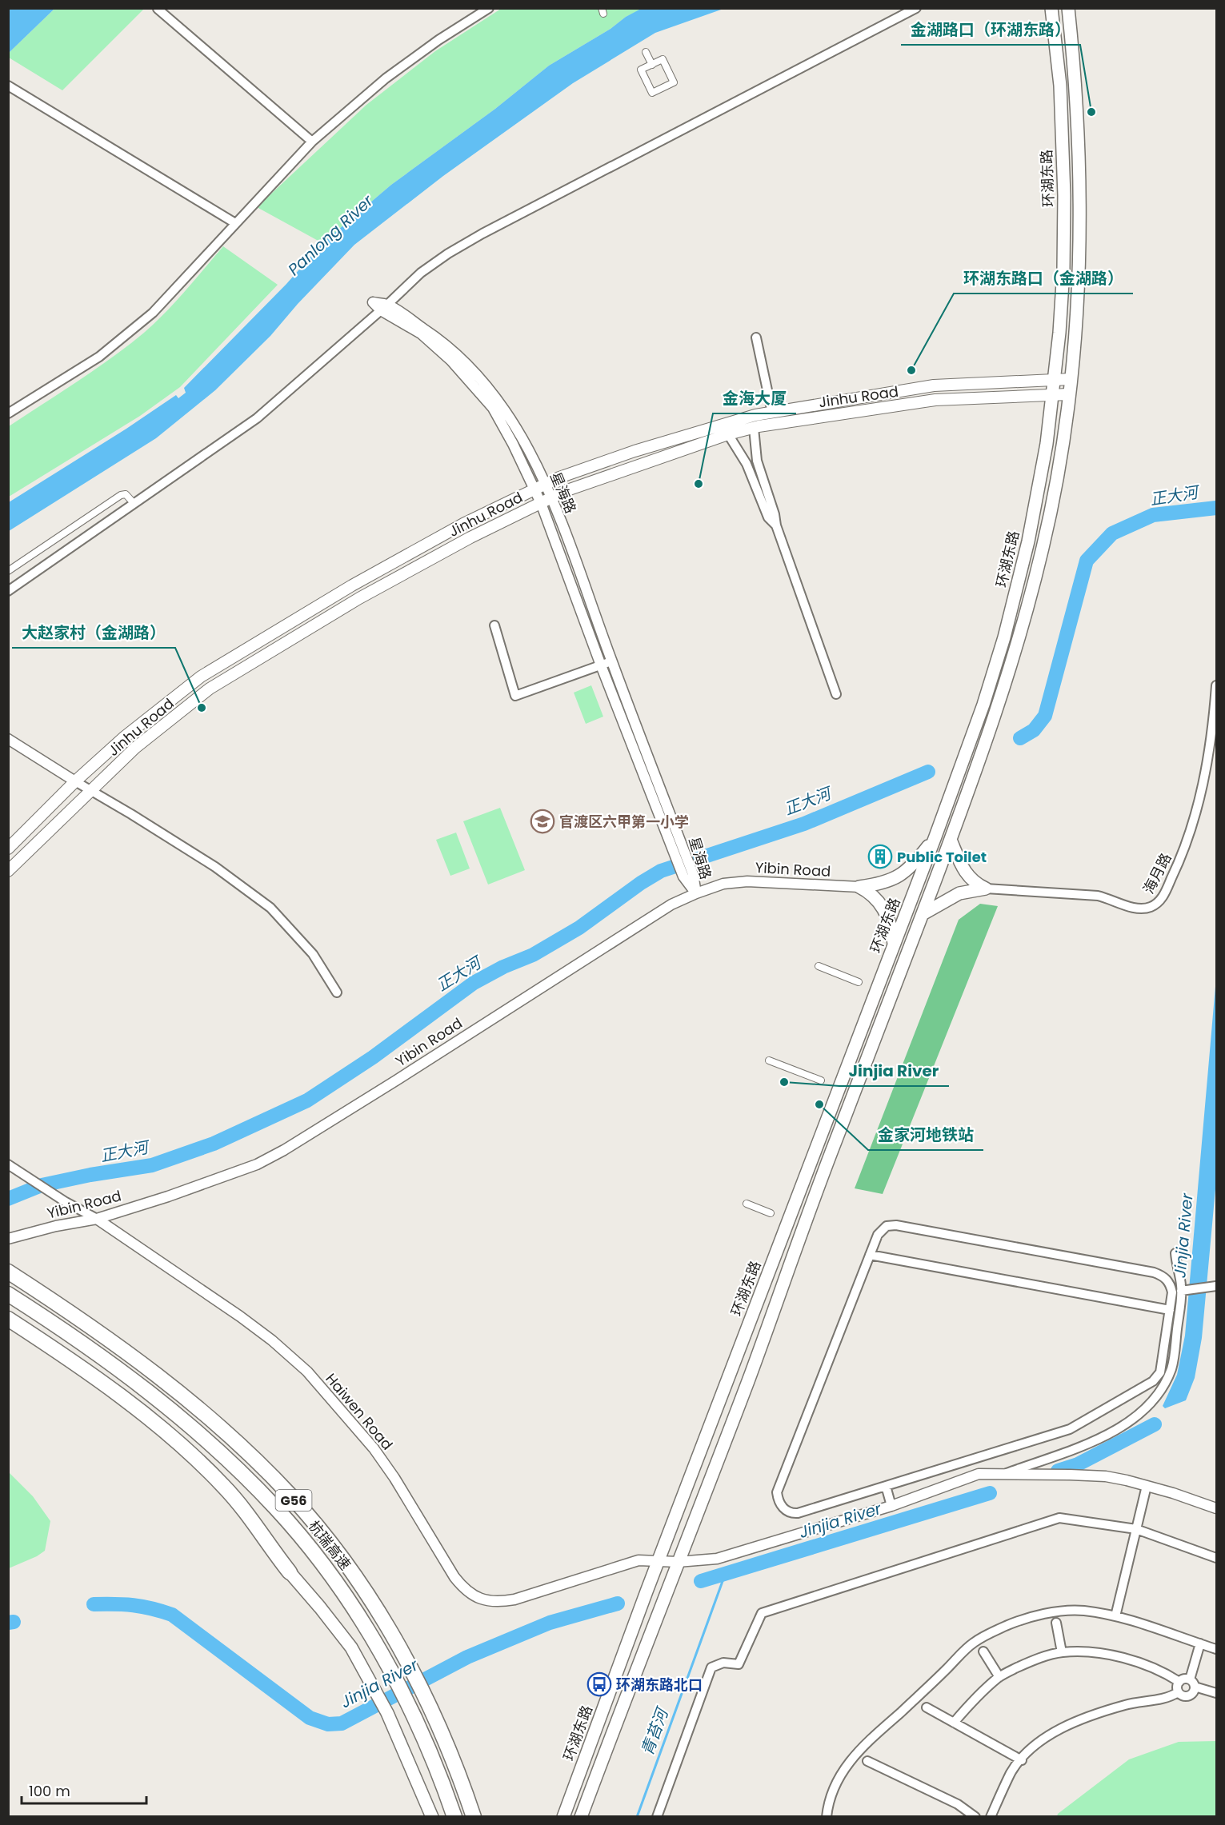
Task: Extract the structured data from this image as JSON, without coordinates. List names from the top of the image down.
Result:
{
  "streets": {
    "highway": ["G56", "杭瑞高速"],
    "main road": ["环湖东路", "Jinhu Road"],
    "street": [
      "星海路",
      "Yibin Road",
      "海月路",
      "Haiwen Road"
    ]
  },
  "crossings": [
    ["环湖东路", "Jinhu Road"],
    ["环湖东路", "Haiwen Road"],
    ["Jinhu Road", "星海路"],
    ["星海路", "Yibin Road"],
    ["Yibin Road", "Haiwen Road"]
  ],
  "water": [
    "Panlong River",
    "正大河",
    "Jinjia River",
    "青苔河"
  ],
  "places": {
    "other": [
      "金湖路口（环湖东路）",
      "环湖东路口（金湖路）",
      "金海大厦",
      "大赵家村（金湖路）",
      "Jinjia River",
      "金家河地铁站"
    ],
    "school or university": ["官渡区六甲第一小学"],
    "building": ["Public Toilet"],
    "bus stop": ["环湖东路北口"]
  },
  "scale_bar": "100 m"
}
